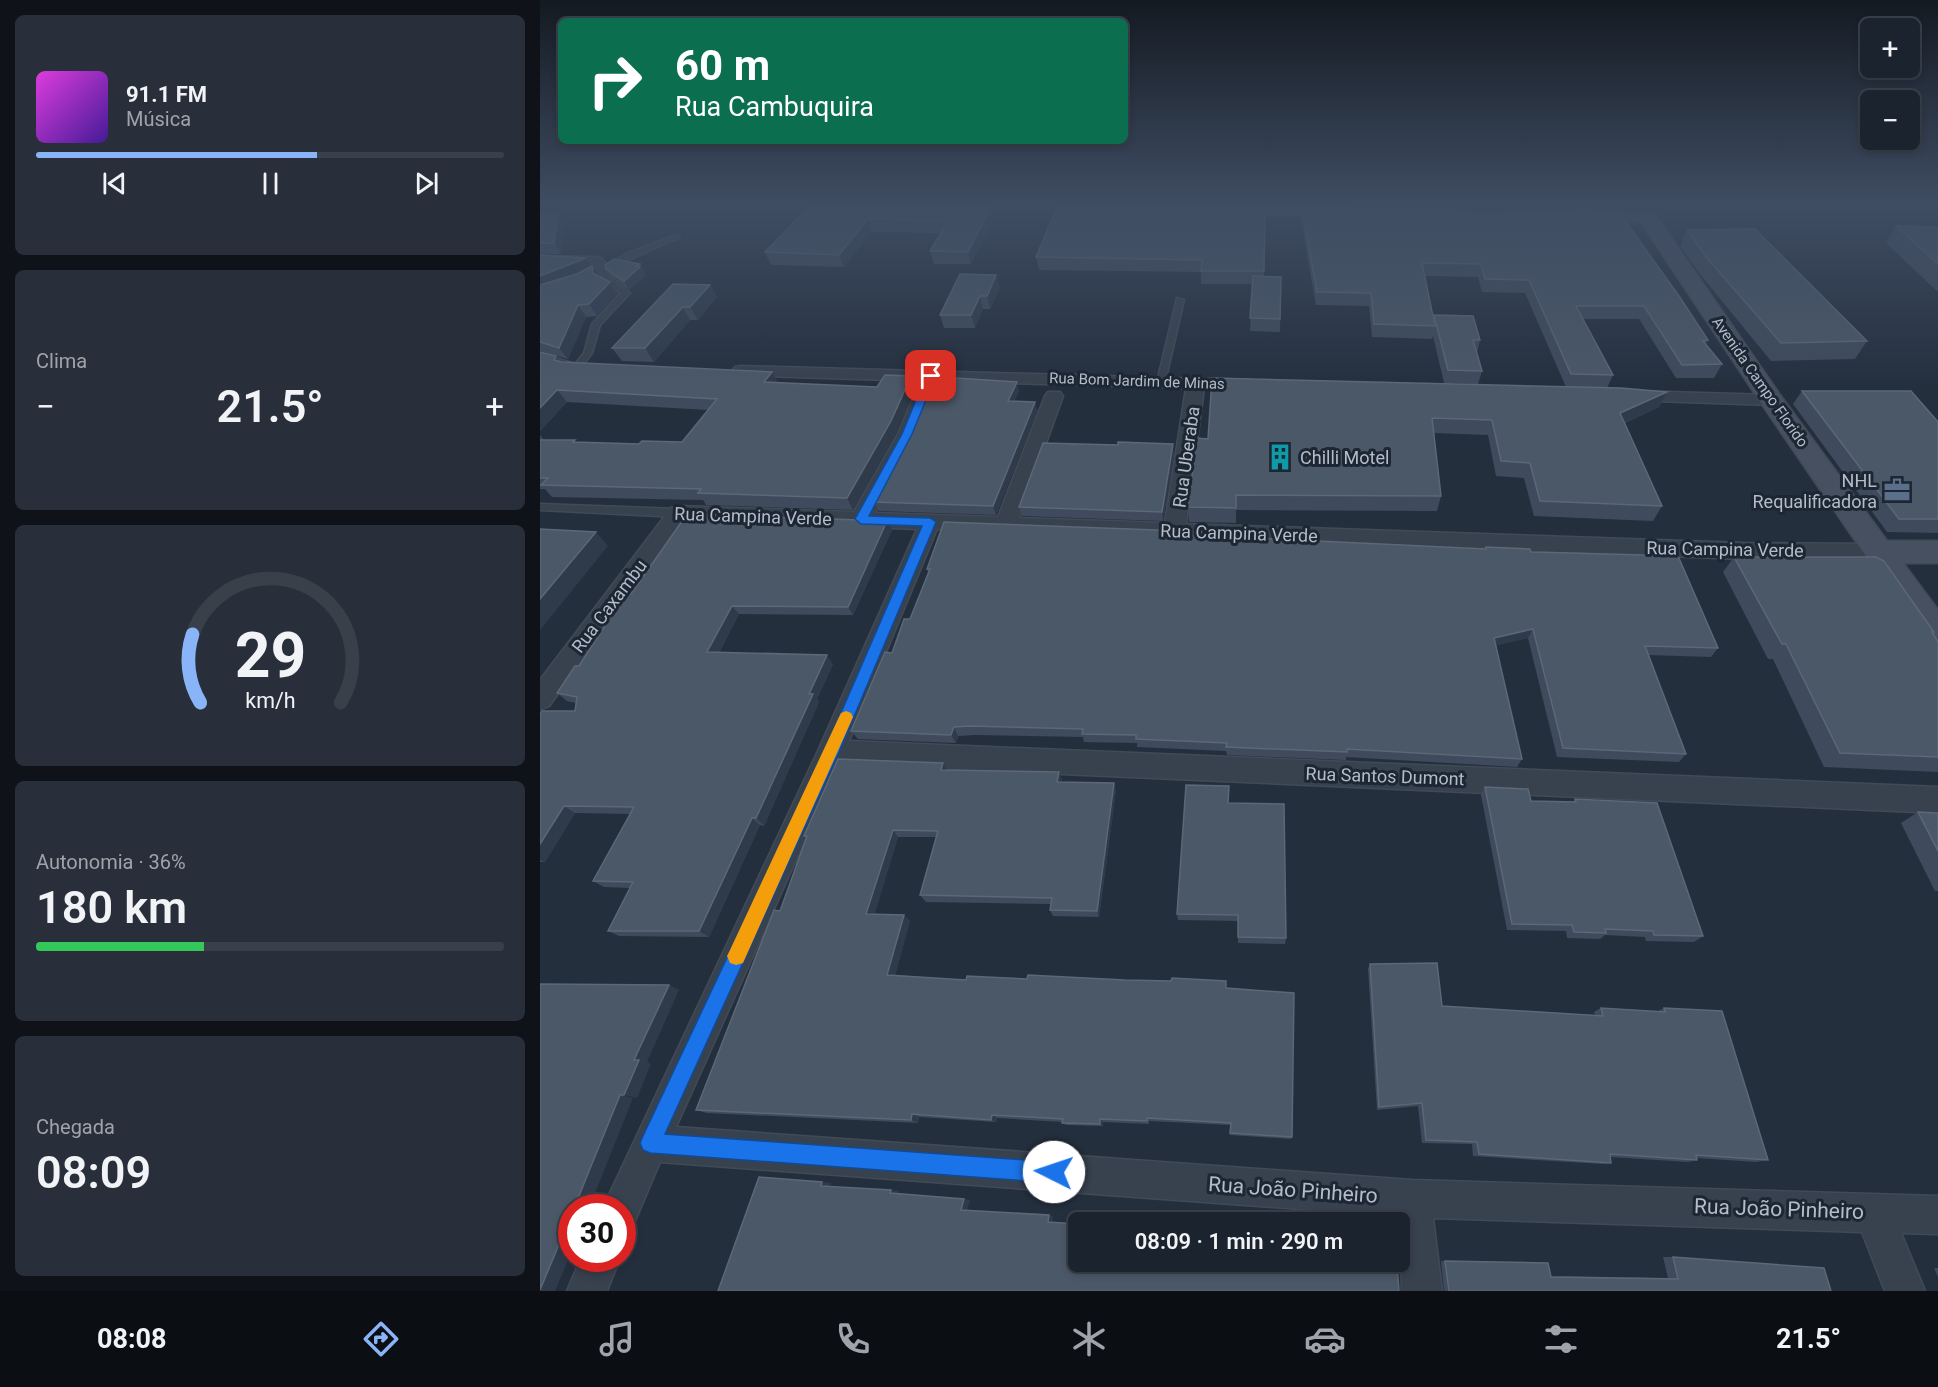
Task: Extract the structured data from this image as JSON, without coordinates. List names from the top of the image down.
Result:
{
  "streets": {
    "main road": ["Avenida Campo Florido", "Rua Campina Verde"],
    "street": [
      "Rua Bom Jardim de Minas",
      "Rua Uberaba",
      "Rua Caxambu",
      "Rua Santos Dumont",
      "Rua João Pinheiro"
    ]
  },
  "crossings": [
    ["Rua Bom Jardim de Minas", "Rua Uberaba"],
    ["Avenida Campo Florido", "Rua Campina Verde"],
    ["Rua Uberaba", "Rua Campina Verde"],
    ["Rua Campina Verde", "Rua Caxambu"]
  ],
  "places": {
    "building": ["Chilli Motel"],
    "office": ["NHL Requalificadora"]
  },
  "page": {
    "map_buttons": ["+", "−"],
    "turn": ["60 m", "Rua Cambuquira"],
    "song": ["91.1 FM", "Música"],
    "tile": [
      "Clima",
      ["Autonomia · 36%", "180 km"],
      ["Chegada", "08:09"]
    ],
    "heat": ["−", "21.5°", "+"],
    "limit": "30",
    "trip": "08:09 · 1 min · 290 m",
    "tabs": ["08:08", "21.5°"],
    "gauge": ["29", "km/h"]
  }
}
